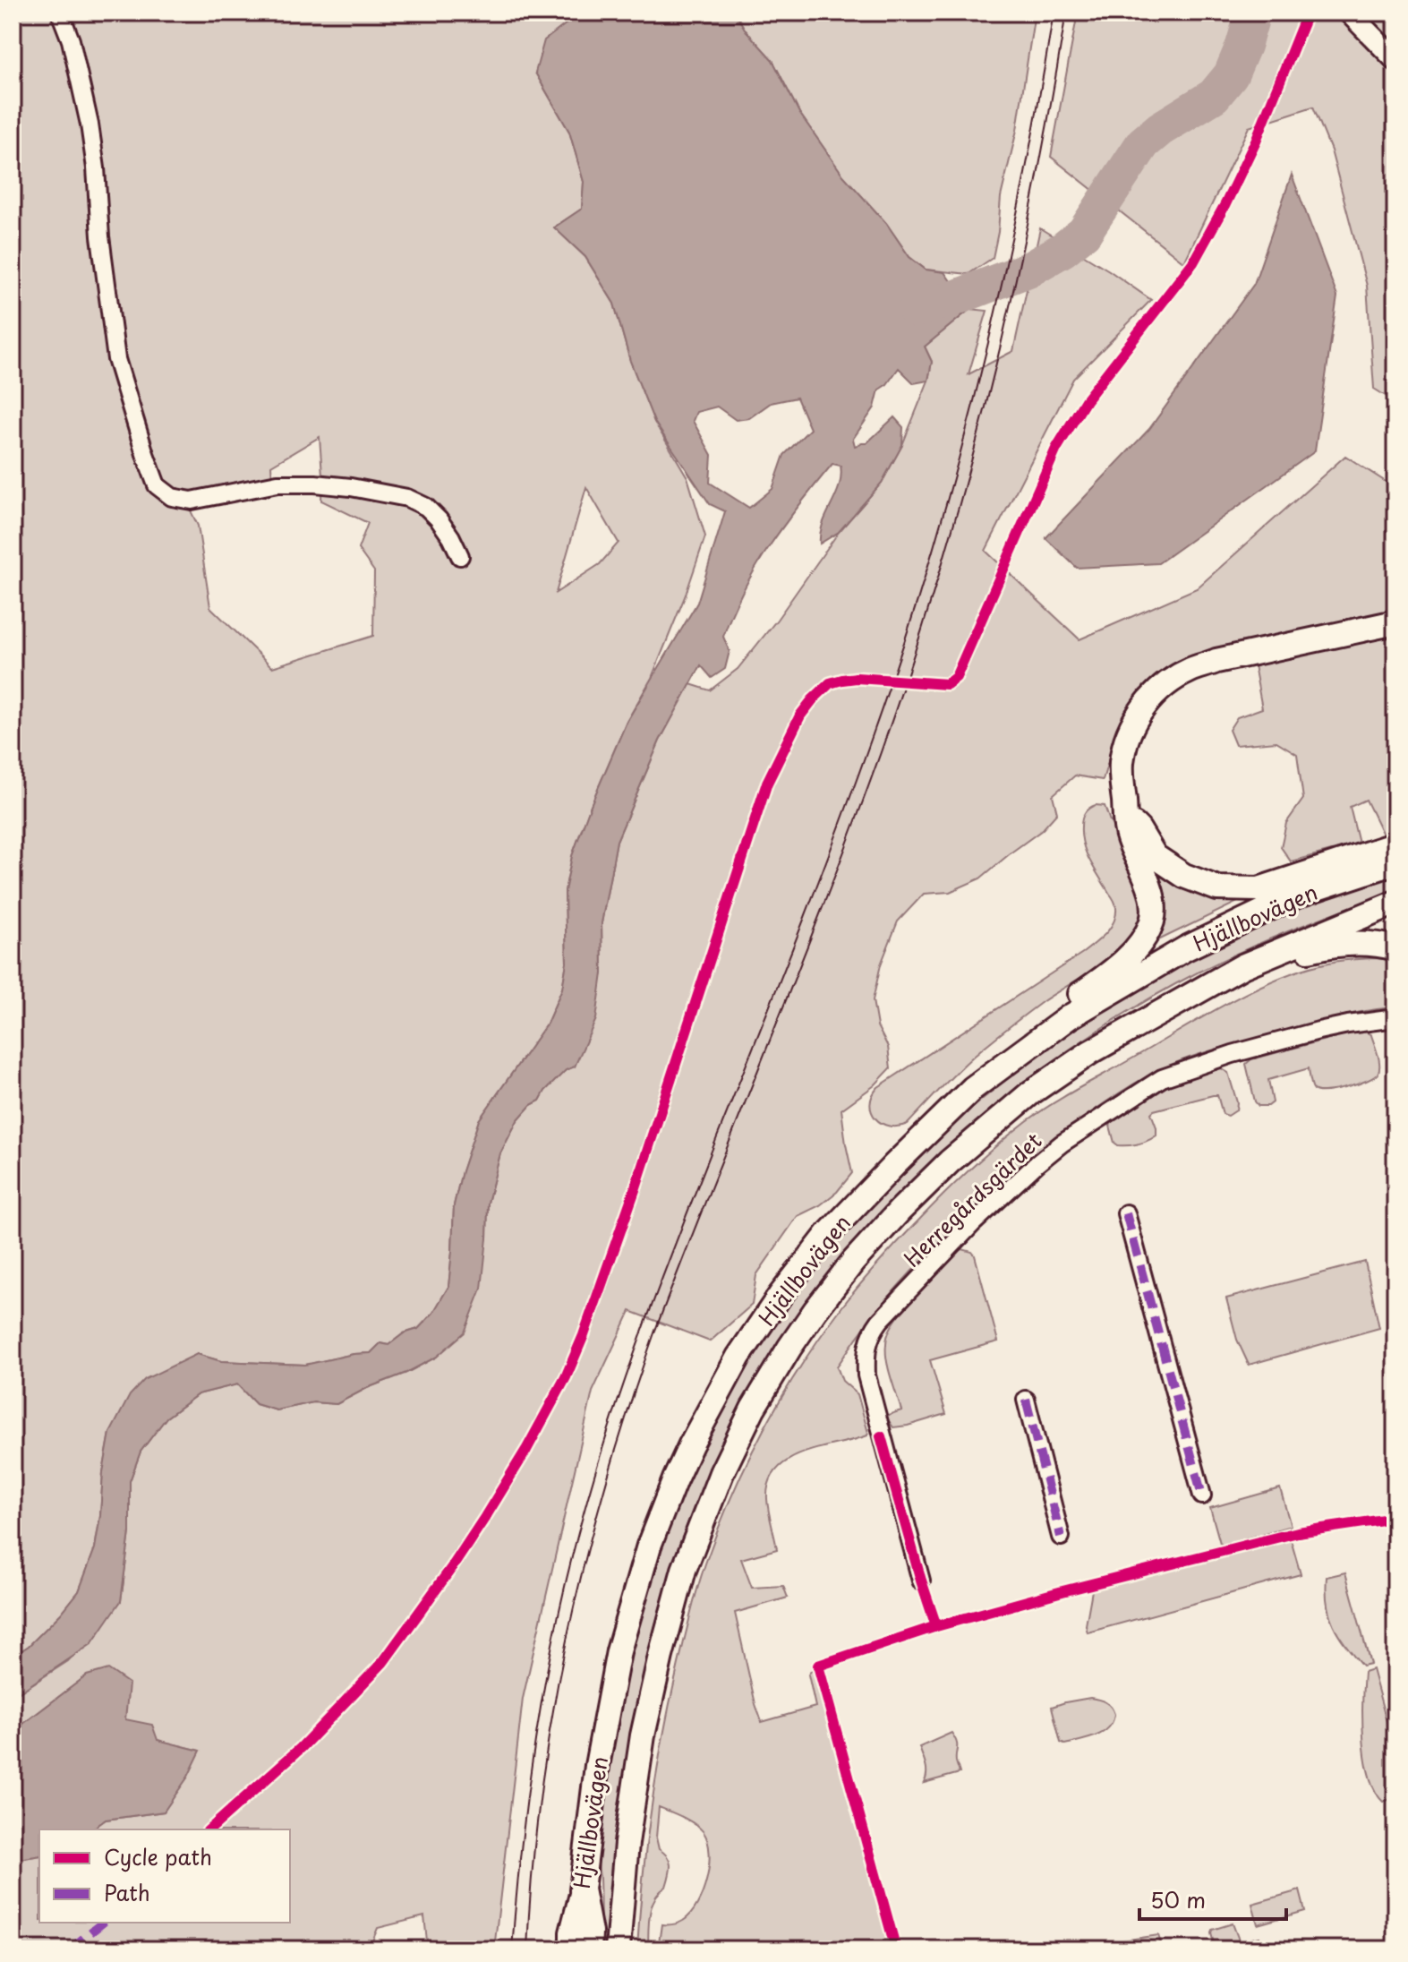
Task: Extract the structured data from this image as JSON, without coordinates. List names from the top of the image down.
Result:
{
  "streets": {
    "main road": ["Hjällbovägen"],
    "street": ["Herregårdsgärdet"]
  },
  "legend": ["Cycle path", "Path"],
  "scale_bar": "50 m"
}
